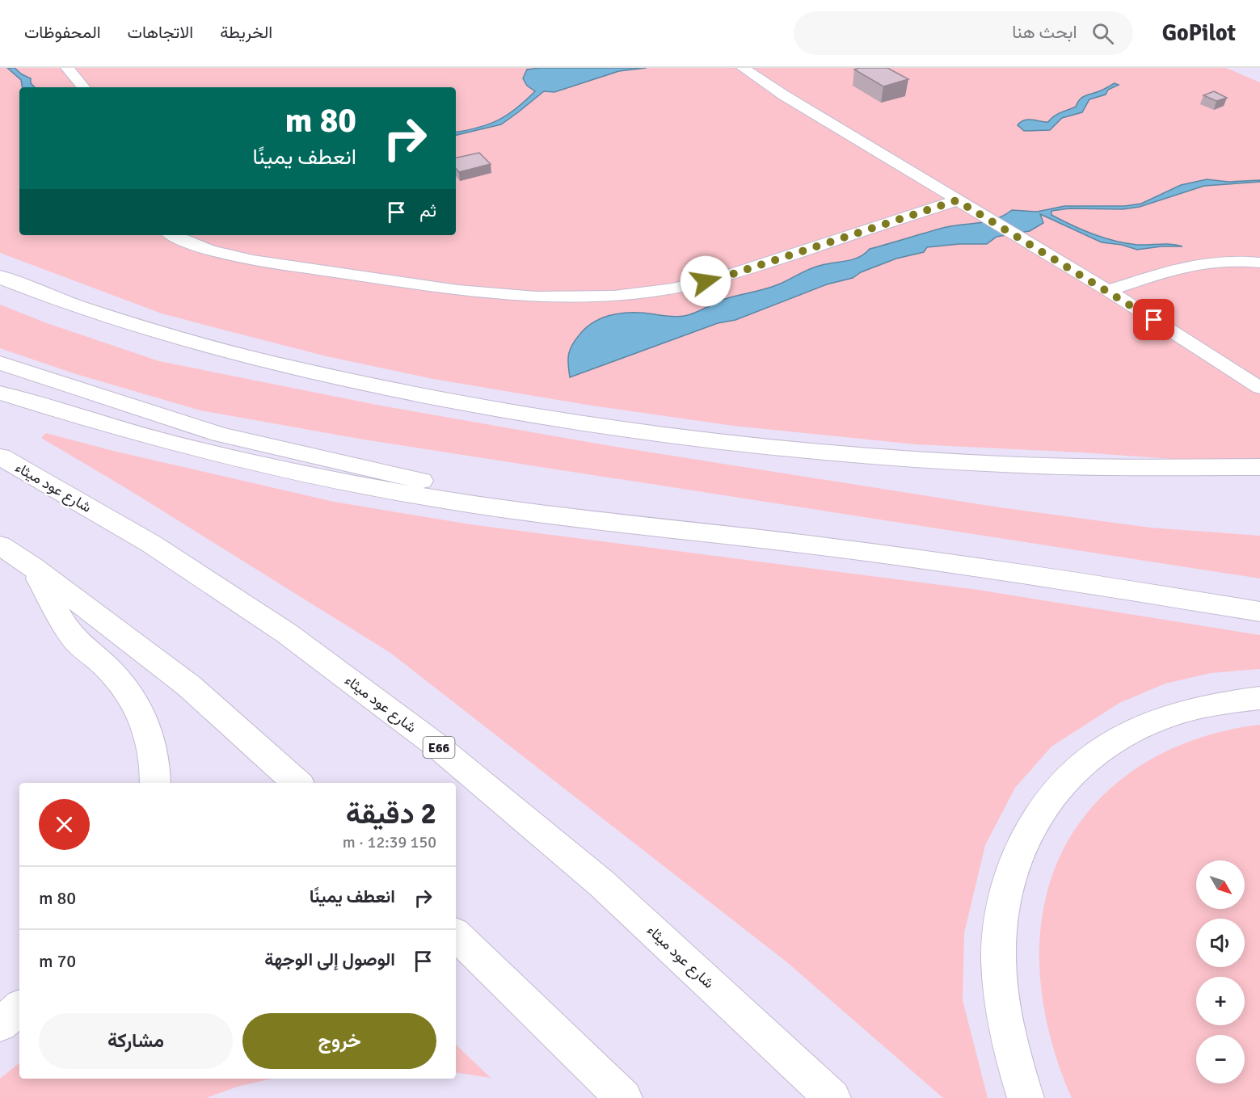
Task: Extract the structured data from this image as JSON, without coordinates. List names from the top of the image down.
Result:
{
  "streets": {
    "main road": ["شارع عود ميثاء", "E66"]
  },
  "north": "bottom right",
  "page": {
    "header": "GoPilot",
    "search": "ابحث هنا",
    "nav": ["الخريطة", "الاتجاهات", "المحفوظات"],
    "turn": ["80 m", "انعطف يمينًا"],
    "then": "ثم",
    "heading": ["2 دقيقة", "150 m · 12:39"],
    "map_buttons": ["+", "−"],
    "list": [
      {
        "name": "انعطف يمينًا",
        "value": "80 m"
      },
      {
        "name": "الوصول إلى الوجهة",
        "value": "70 m"
      }
    ],
    "buttons": ["خروج", "مشاركة"]
  }
}
